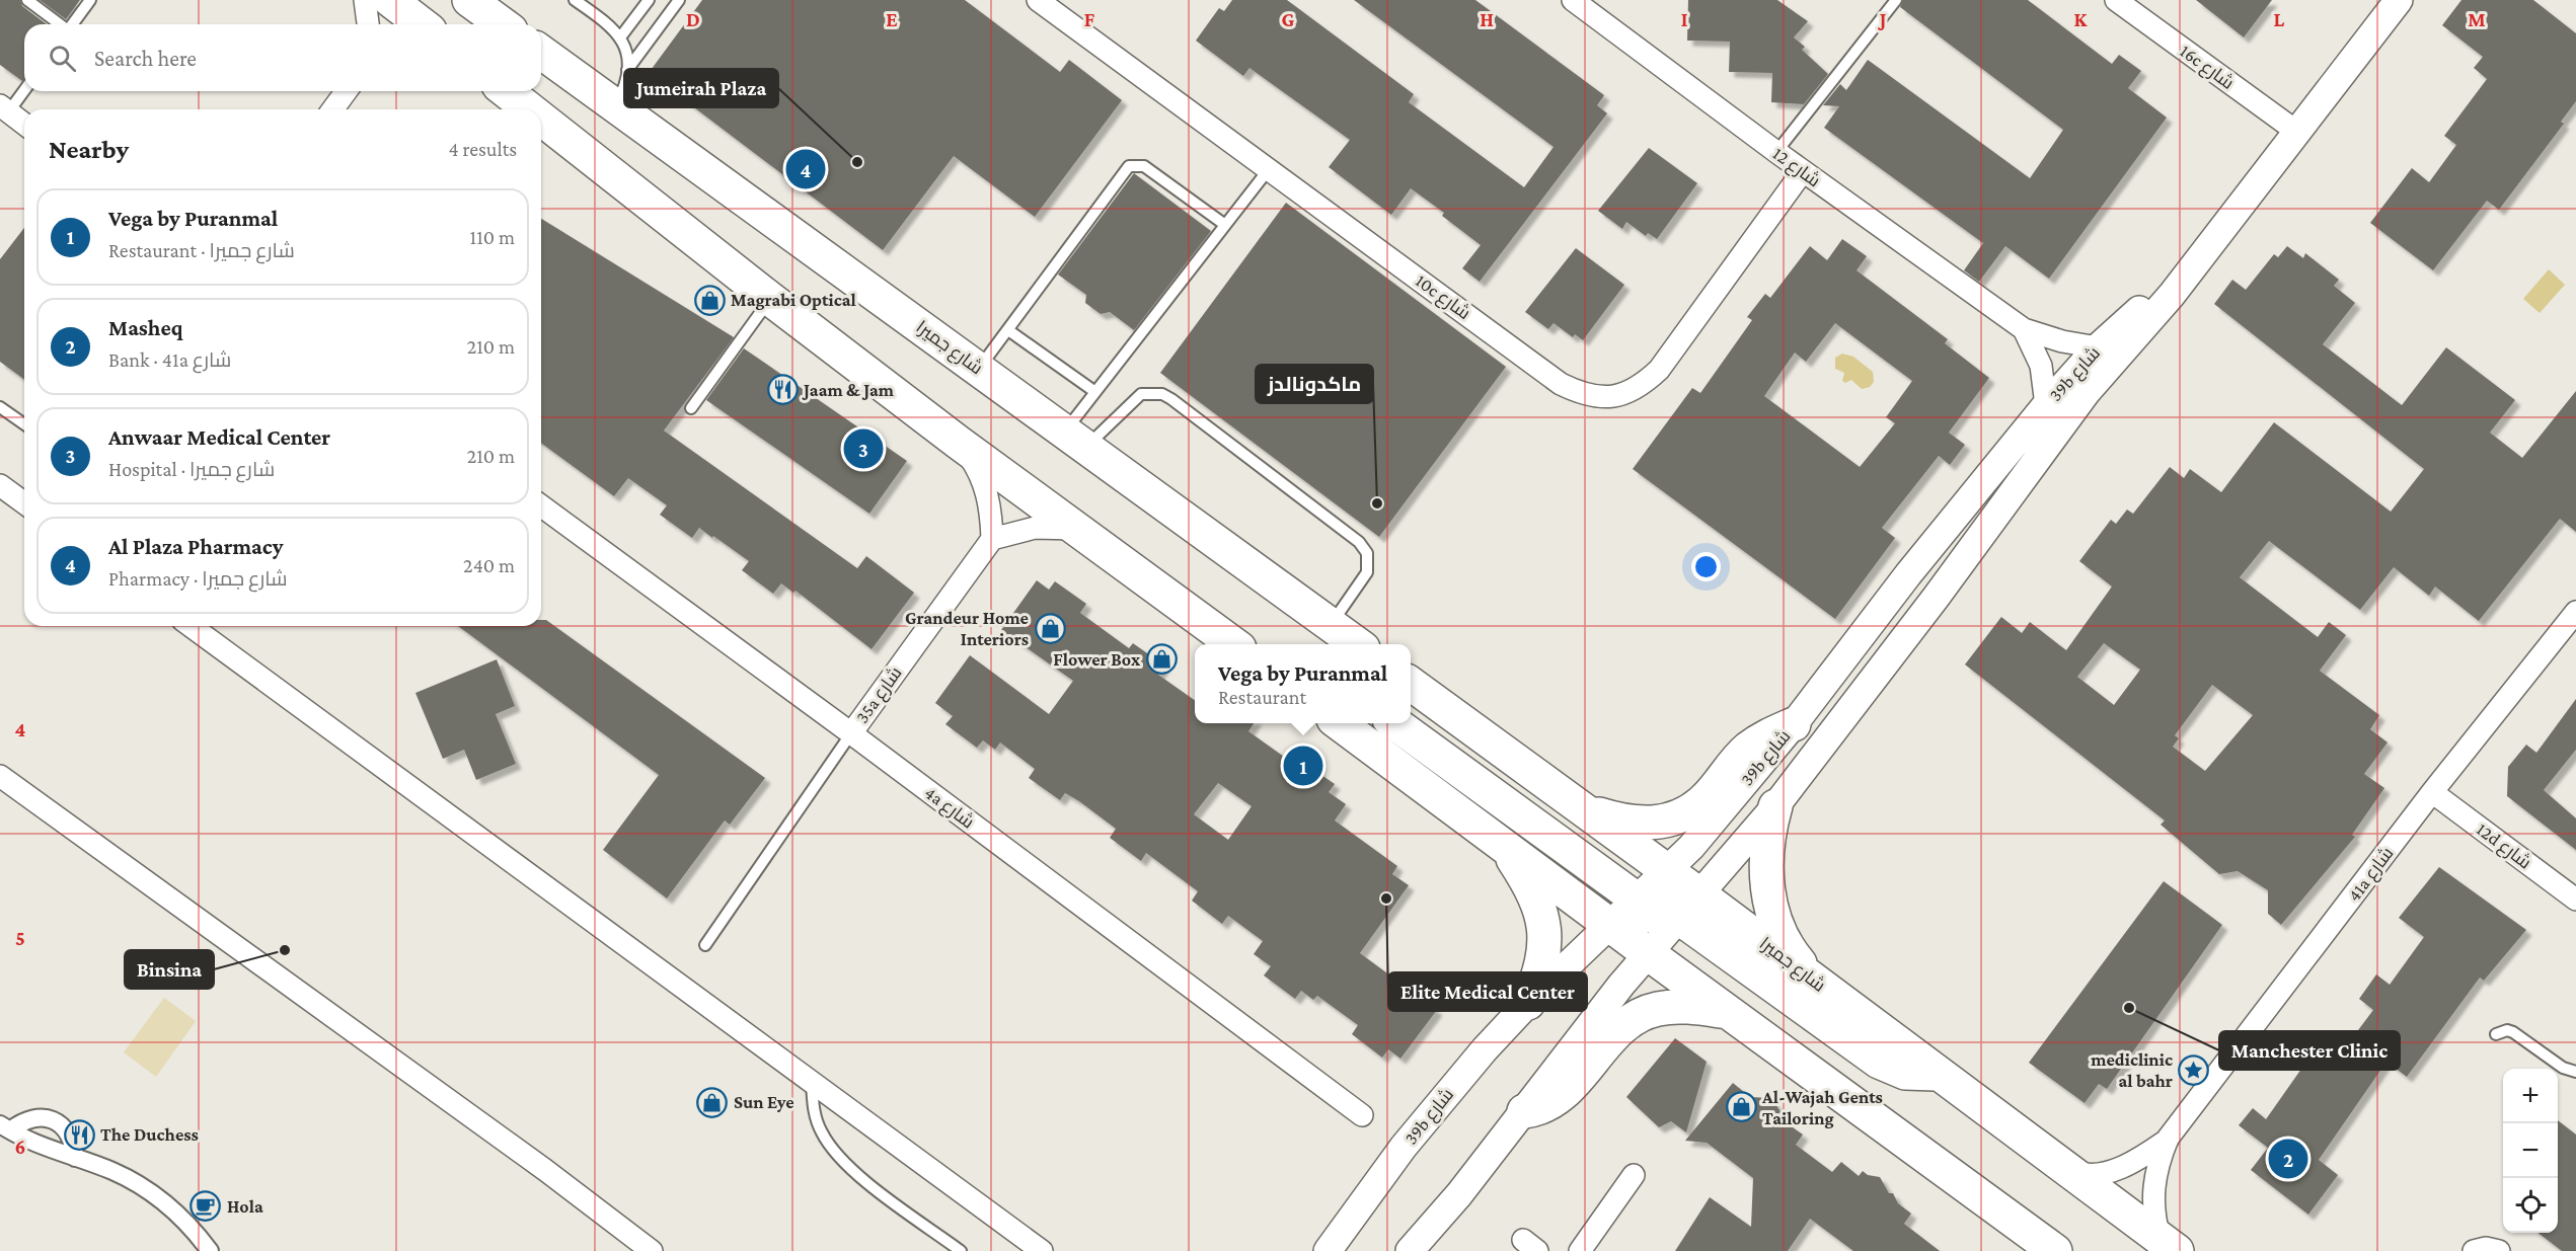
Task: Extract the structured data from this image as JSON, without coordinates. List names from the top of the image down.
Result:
{
  "streets": {
    "main road": ["شارع جميرا"],
    "street": [
      "16c شارع",
      "شارع 12",
      "10c شارع",
      "39b شارع",
      "35a شارع",
      "4a شارع",
      "12d شارع",
      "41a شارع"
    ]
  },
  "crossings": [
    ["16c شارع", "39b شارع"],
    ["شارع 12", "10c شارع"],
    ["شارع 12", "39b شارع"],
    ["شارع جميرا", "39b شارع"],
    ["شارع جميرا", "41a شارع"],
    ["35a شارع", "4a شارع"],
    ["12d شارع", "41a شارع"]
  ],
  "places": {
    "other": [
      "Jumeirah Plaza",
      "ماكدونالدز",
      "Elite Medical Center",
      "Binsina",
      "Manchester Clinic"
    ],
    "shop": [
      "Magrabi Optical",
      "Grandeur Home Interiors",
      "Flower Box",
      "Sun Eye",
      "Al-Wajah Gents Tailoring"
    ],
    "restaurant": ["Jaam & Jam", "The Duchess"],
    "place": ["mediclinic al bahr"],
    "cafe": ["Hola"]
  },
  "page": {
    "search": "Search here",
    "heading": ["Nearby", "4 results"],
    "pins": [
      "4",
      "3",
      "1",
      "2"
    ],
    "list": [
      {
        "mark": "1",
        "name": "Vega by Puranmal",
        "note": "Restaurant · شارع جميرا",
        "value": "110 m"
      },
      {
        "mark": "2",
        "name": "Masheq",
        "note": "Bank · 41a شارع",
        "value": "210 m"
      },
      {
        "mark": "3",
        "name": "Anwaar Medical Center",
        "note": "Hospital · شارع جميرا",
        "value": "210 m"
      },
      {
        "mark": "4",
        "name": "Al Plaza Pharmacy",
        "note": "Pharmacy · شارع جميرا",
        "value": "240 m"
      }
    ],
    "popup": ["Vega by Puranmal", "Restaurant"],
    "map_buttons": ["+", "−"]
  },
  "grid": {
    "columns": [
      "D",
      "E",
      "F",
      "G",
      "H",
      "I",
      "J",
      "K",
      "L",
      "M"
    ],
    "rows": ["4", "5", "6"]
  }
}
